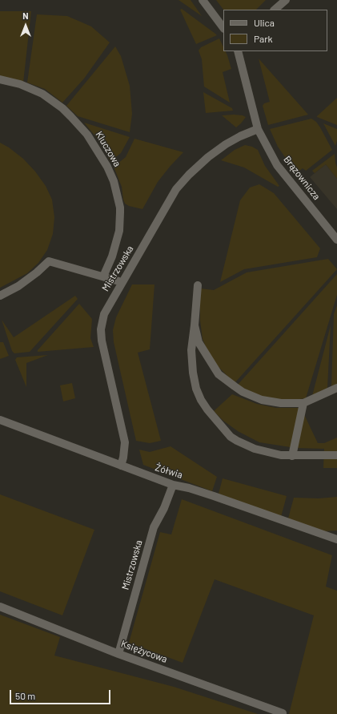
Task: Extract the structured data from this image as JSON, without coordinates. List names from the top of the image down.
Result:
{
  "streets": {
    "street": [
      "Kluczowa",
      "Brązownicza",
      "Mistrzowska",
      "Żółwia",
      "Księżycowa"
    ]
  },
  "crossings": [
    ["Brązownicza", "Mistrzowska"],
    ["Mistrzowska", "Żółwia"],
    ["Mistrzowska", "Księżycowa"]
  ],
  "legend": ["Ulica", "Park"],
  "scale_bar": "50 m",
  "north": "top"
}
